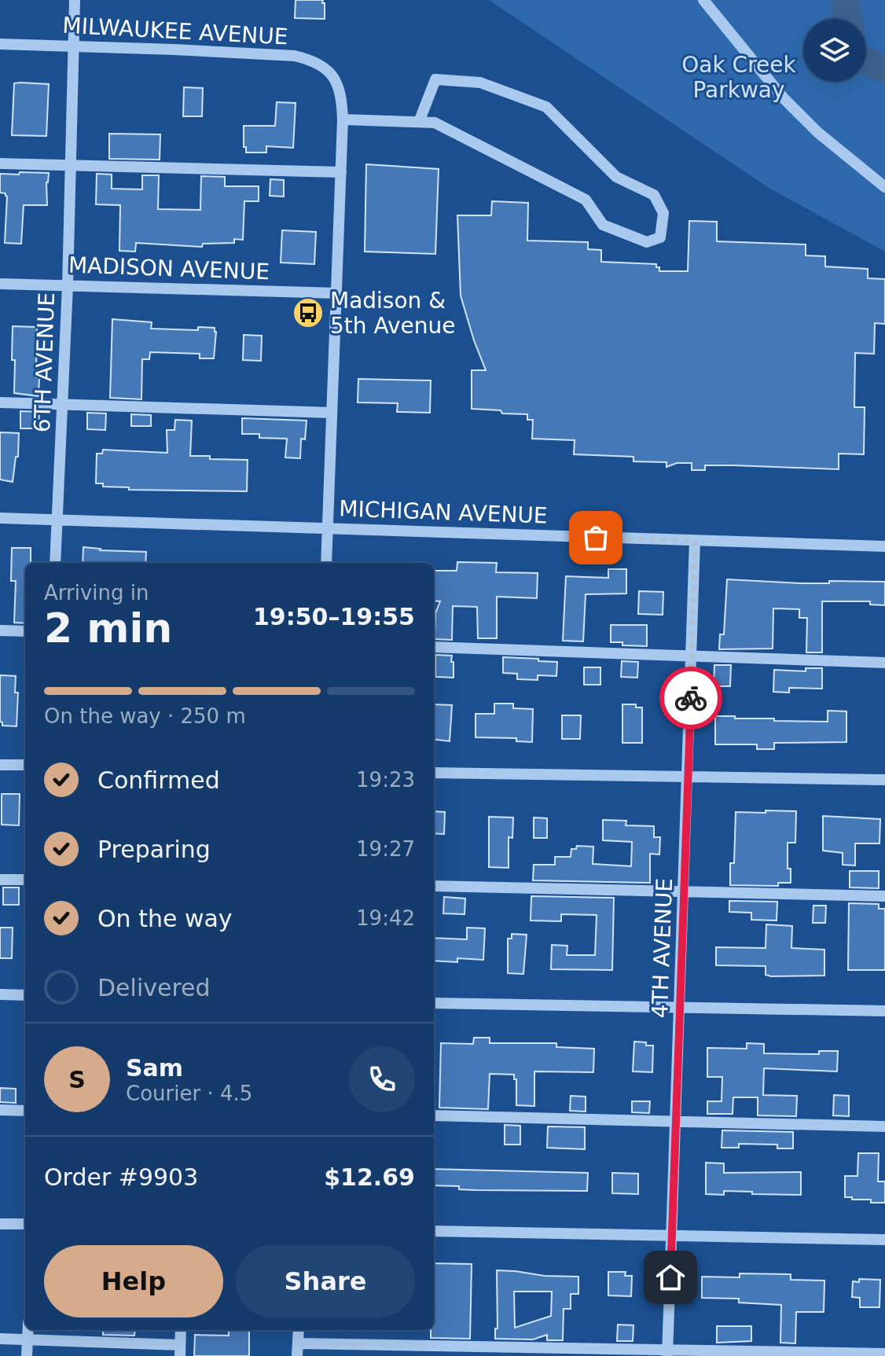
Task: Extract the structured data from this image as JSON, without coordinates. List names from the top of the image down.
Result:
{
  "streets": {
    "street": [
      "MILWAUKEE AVENUE",
      "MADISON AVENUE",
      "6TH AVENUE",
      "MICHIGAN AVENUE",
      "4TH AVENUE"
    ]
  },
  "crossings": [
    ["MILWAUKEE AVENUE", "6TH AVENUE"],
    ["MADISON AVENUE", "6TH AVENUE"],
    ["6TH AVENUE", "MICHIGAN AVENUE"],
    ["MICHIGAN AVENUE", "4TH AVENUE"]
  ],
  "parks": ["Oak Creek Parkway"],
  "places": {
    "bus stop": ["Madison & 5th Avenue"]
  },
  "page": {
    "heading": ["2 min", "Arriving in", "19:50–19:55"],
    "panel": [
      "Sam",
      "Courier · 4.5",
      "Order #9903",
      "$12.69"
    ],
    "bar": "On the way · 250 m",
    "list": [
      ["Confirmed", "19:23"],
      ["Preparing", "19:27"],
      ["On the way", "19:42"],
      "Delivered"
    ],
    "round": "S",
    "buttons": ["Help", "Share"]
  }
}
